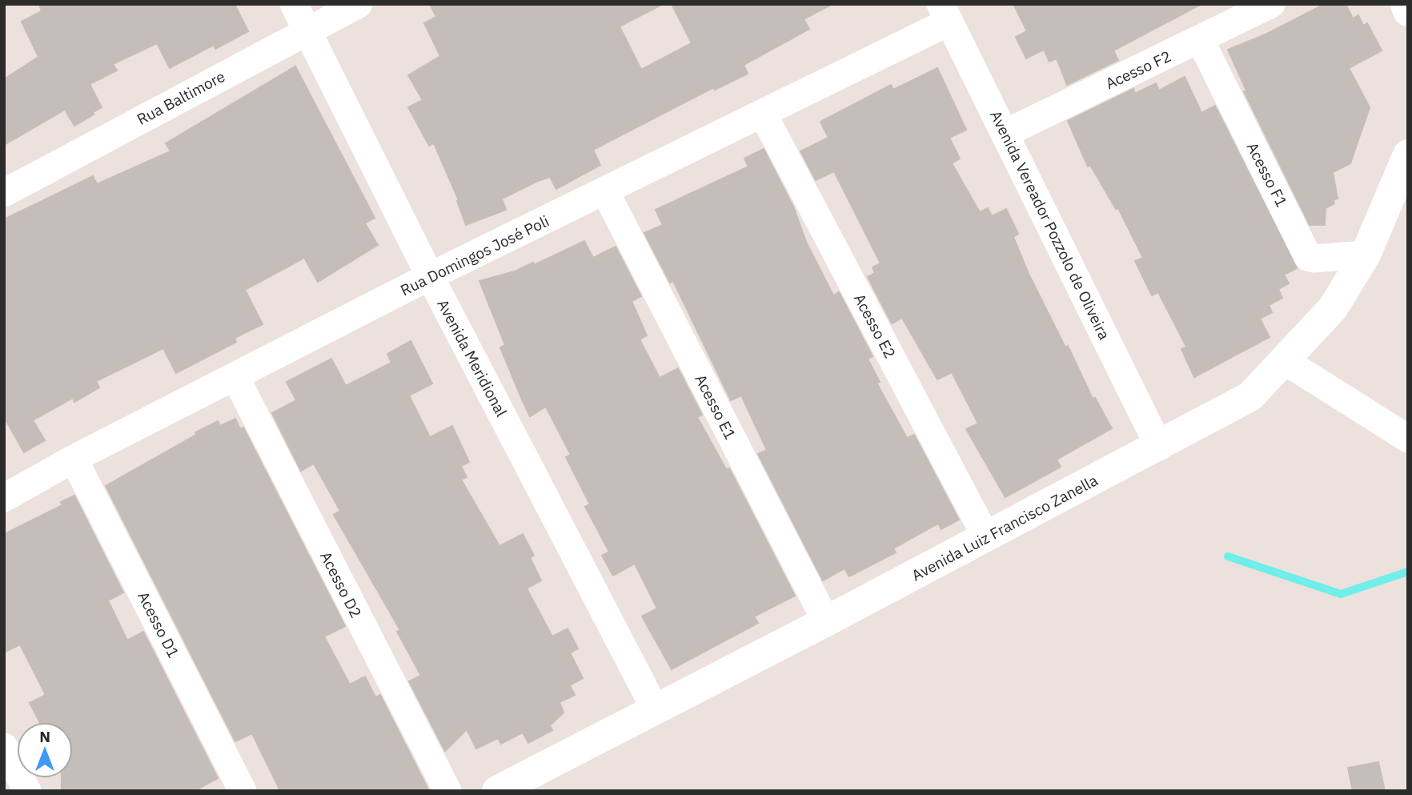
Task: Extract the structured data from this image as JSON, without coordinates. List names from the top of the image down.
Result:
{
  "streets": {
    "street": [
      "Acesso F2",
      "Rua Baltimore",
      "Acesso F1",
      "Avenida Vereador Pozzolo de Oliveira",
      "Rua Domingos José Poli",
      "Acesso E2",
      "Avenida Meridional",
      "Acesso E1",
      "Avenida Luiz Francisco Zanella",
      "Acesso D2",
      "Acesso D1"
    ]
  },
  "crossings": [
    ["Acesso F2", "Acesso F1"],
    ["Acesso F2", "Avenida Vereador Pozzolo de Oliveira"],
    ["Rua Baltimore", "Avenida Meridional"],
    ["Acesso F1", "Avenida Luiz Francisco Zanella"],
    ["Avenida Vereador Pozzolo de Oliveira", "Rua Domingos José Poli"],
    ["Avenida Vereador Pozzolo de Oliveira", "Avenida Luiz Francisco Zanella"],
    ["Rua Domingos José Poli", "Acesso E2"],
    ["Rua Domingos José Poli", "Avenida Meridional"],
    ["Rua Domingos José Poli", "Acesso E1"],
    ["Rua Domingos José Poli", "Acesso D2"],
    ["Rua Domingos José Poli", "Acesso D1"],
    ["Acesso E2", "Avenida Luiz Francisco Zanella"],
    ["Avenida Meridional", "Avenida Luiz Francisco Zanella"],
    ["Acesso E1", "Avenida Luiz Francisco Zanella"]
  ],
  "north": "top"
}
